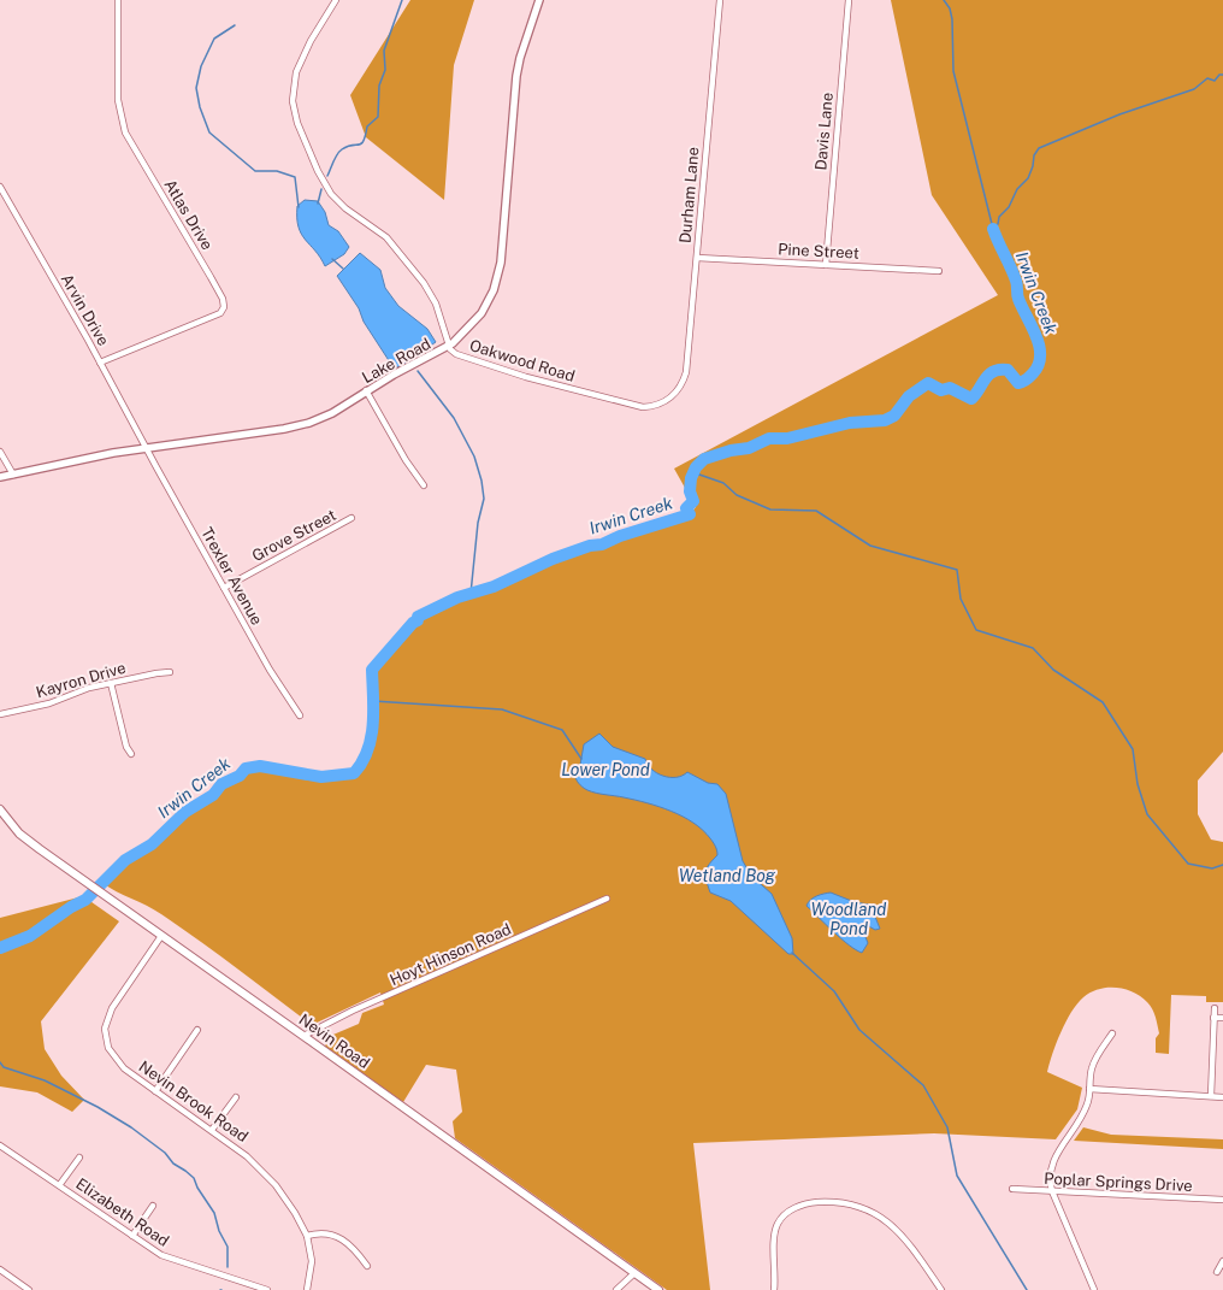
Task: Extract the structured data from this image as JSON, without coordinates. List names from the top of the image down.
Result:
{
  "streets": {
    "main road": ["Nevin Road"],
    "street": [
      "Davis Lane",
      "Durham Lane",
      "Atlas Drive",
      "Pine Street",
      "Arvin Drive",
      "Lake Road",
      "Oakwood Road",
      "Grove Street",
      "Trexler Avenue",
      "Kayron Drive",
      "Hoyt Hinson Road",
      "Nevin Brook Road",
      "Poplar Springs Drive",
      "Elizabeth Road"
    ]
  },
  "crossings": [
    ["Davis Lane", "Pine Street"],
    ["Durham Lane", "Pine Street"],
    ["Durham Lane", "Oakwood Road"],
    ["Atlas Drive", "Arvin Drive"],
    ["Arvin Drive", "Lake Road"],
    ["Arvin Drive", "Trexler Avenue"],
    ["Lake Road", "Oakwood Road"],
    ["Lake Road", "Trexler Avenue"],
    ["Grove Street", "Trexler Avenue"],
    ["Hoyt Hinson Road", "Nevin Road"],
    ["Nevin Road", "Nevin Brook Road"]
  ],
  "water": [
    "Irwin Creek",
    "Lower Pond",
    "Wetland Bog",
    "Woodland Pond"
  ]
}
